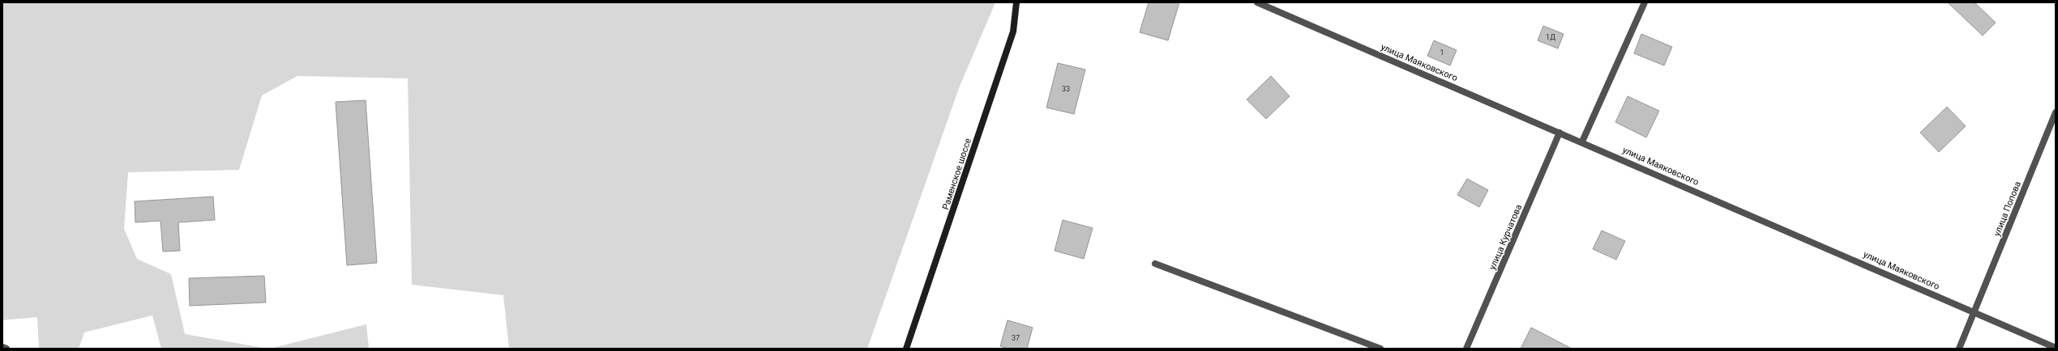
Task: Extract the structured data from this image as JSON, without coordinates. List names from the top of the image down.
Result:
{
  "streets": {
    "main road": ["Раменское шоссе"],
    "street": ["улица Маяковского", "улица Попова", "улица Курчатова"]
  },
  "crossings": [
    ["улица Маяковского", "улица Попова"],
    ["улица Маяковского", "улица Курчатова"]
  ],
  "house_numbers": [
    "1Д",
    "1",
    "33",
    "37"
  ]
}
